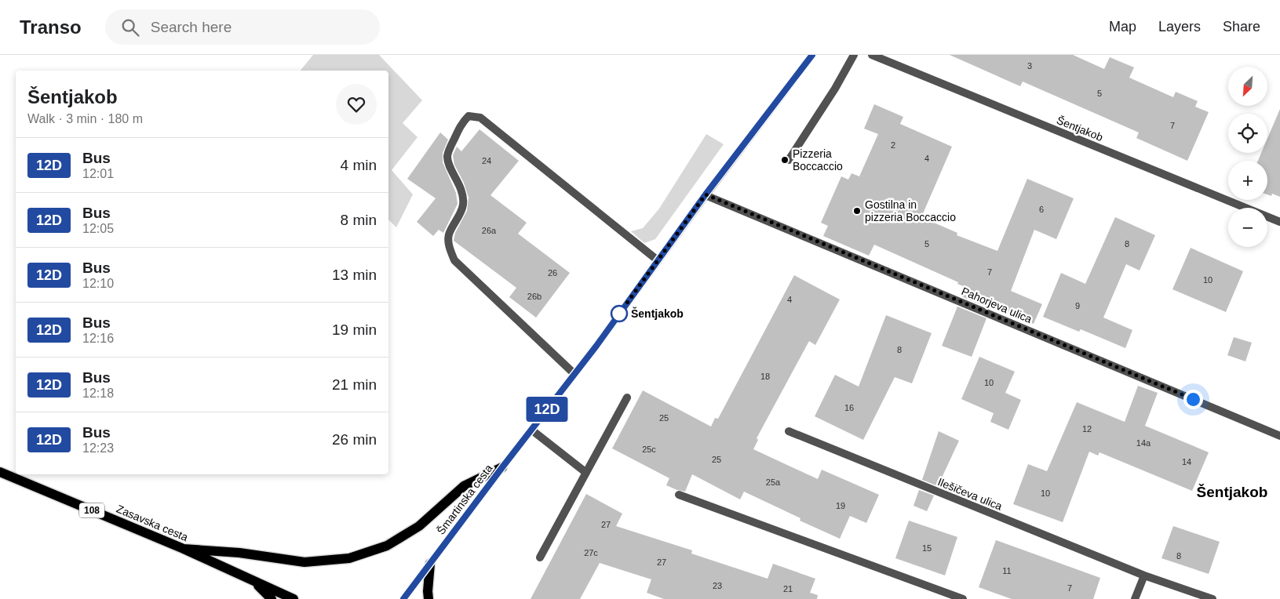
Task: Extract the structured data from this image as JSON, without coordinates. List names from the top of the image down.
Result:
{
  "streets": {
    "main road": ["Šmartinska cesta", "108", "Zasavska cesta"],
    "street": ["Šentjakob", "Pahorjeva ulica", "Ilešičeva ulica"]
  },
  "crossings": [
    ["Pahorjeva ulica", "Šmartinska cesta"]
  ],
  "districts": ["Šentjakob"],
  "places": ["Pizzeria Boccaccio", "Gostilna in pizzeria Boccaccio", "Šentjakob"],
  "lines": ["bus line 12D"],
  "house_numbers": [
    "3",
    "5",
    "7",
    "2",
    "4",
    "24",
    "6",
    "26a",
    "5",
    "8",
    "7",
    "26",
    "10",
    "26b",
    "4",
    "9",
    "8",
    "18",
    "10",
    "16",
    "25",
    "12",
    "14a",
    "25c",
    "25",
    "14",
    "25a",
    "10",
    "19",
    "27",
    "15",
    "27c",
    "8",
    "27",
    "11",
    "23",
    "7",
    "21"
  ],
  "north": "bottom left",
  "page": {
    "header": "Transo",
    "search": "Search here",
    "nav": ["Map", "Layers", "Share"],
    "on_map": "12D",
    "map_buttons": ["+", "−"],
    "heading": ["Šentjakob", "Walk · 3 min · 180 m"],
    "list": [
      {
        "mark": "12D",
        "name": "Bus",
        "note": "12:01",
        "value": "4 min"
      },
      {
        "mark": "12D",
        "name": "Bus",
        "note": "12:05",
        "value": "8 min"
      },
      {
        "mark": "12D",
        "name": "Bus",
        "note": "12:10",
        "value": "13 min"
      },
      {
        "mark": "12D",
        "name": "Bus",
        "note": "12:16",
        "value": "19 min"
      },
      {
        "mark": "12D",
        "name": "Bus",
        "note": "12:18",
        "value": "21 min"
      },
      {
        "mark": "12D",
        "name": "Bus",
        "note": "12:23",
        "value": "26 min"
      }
    ]
  }
}
